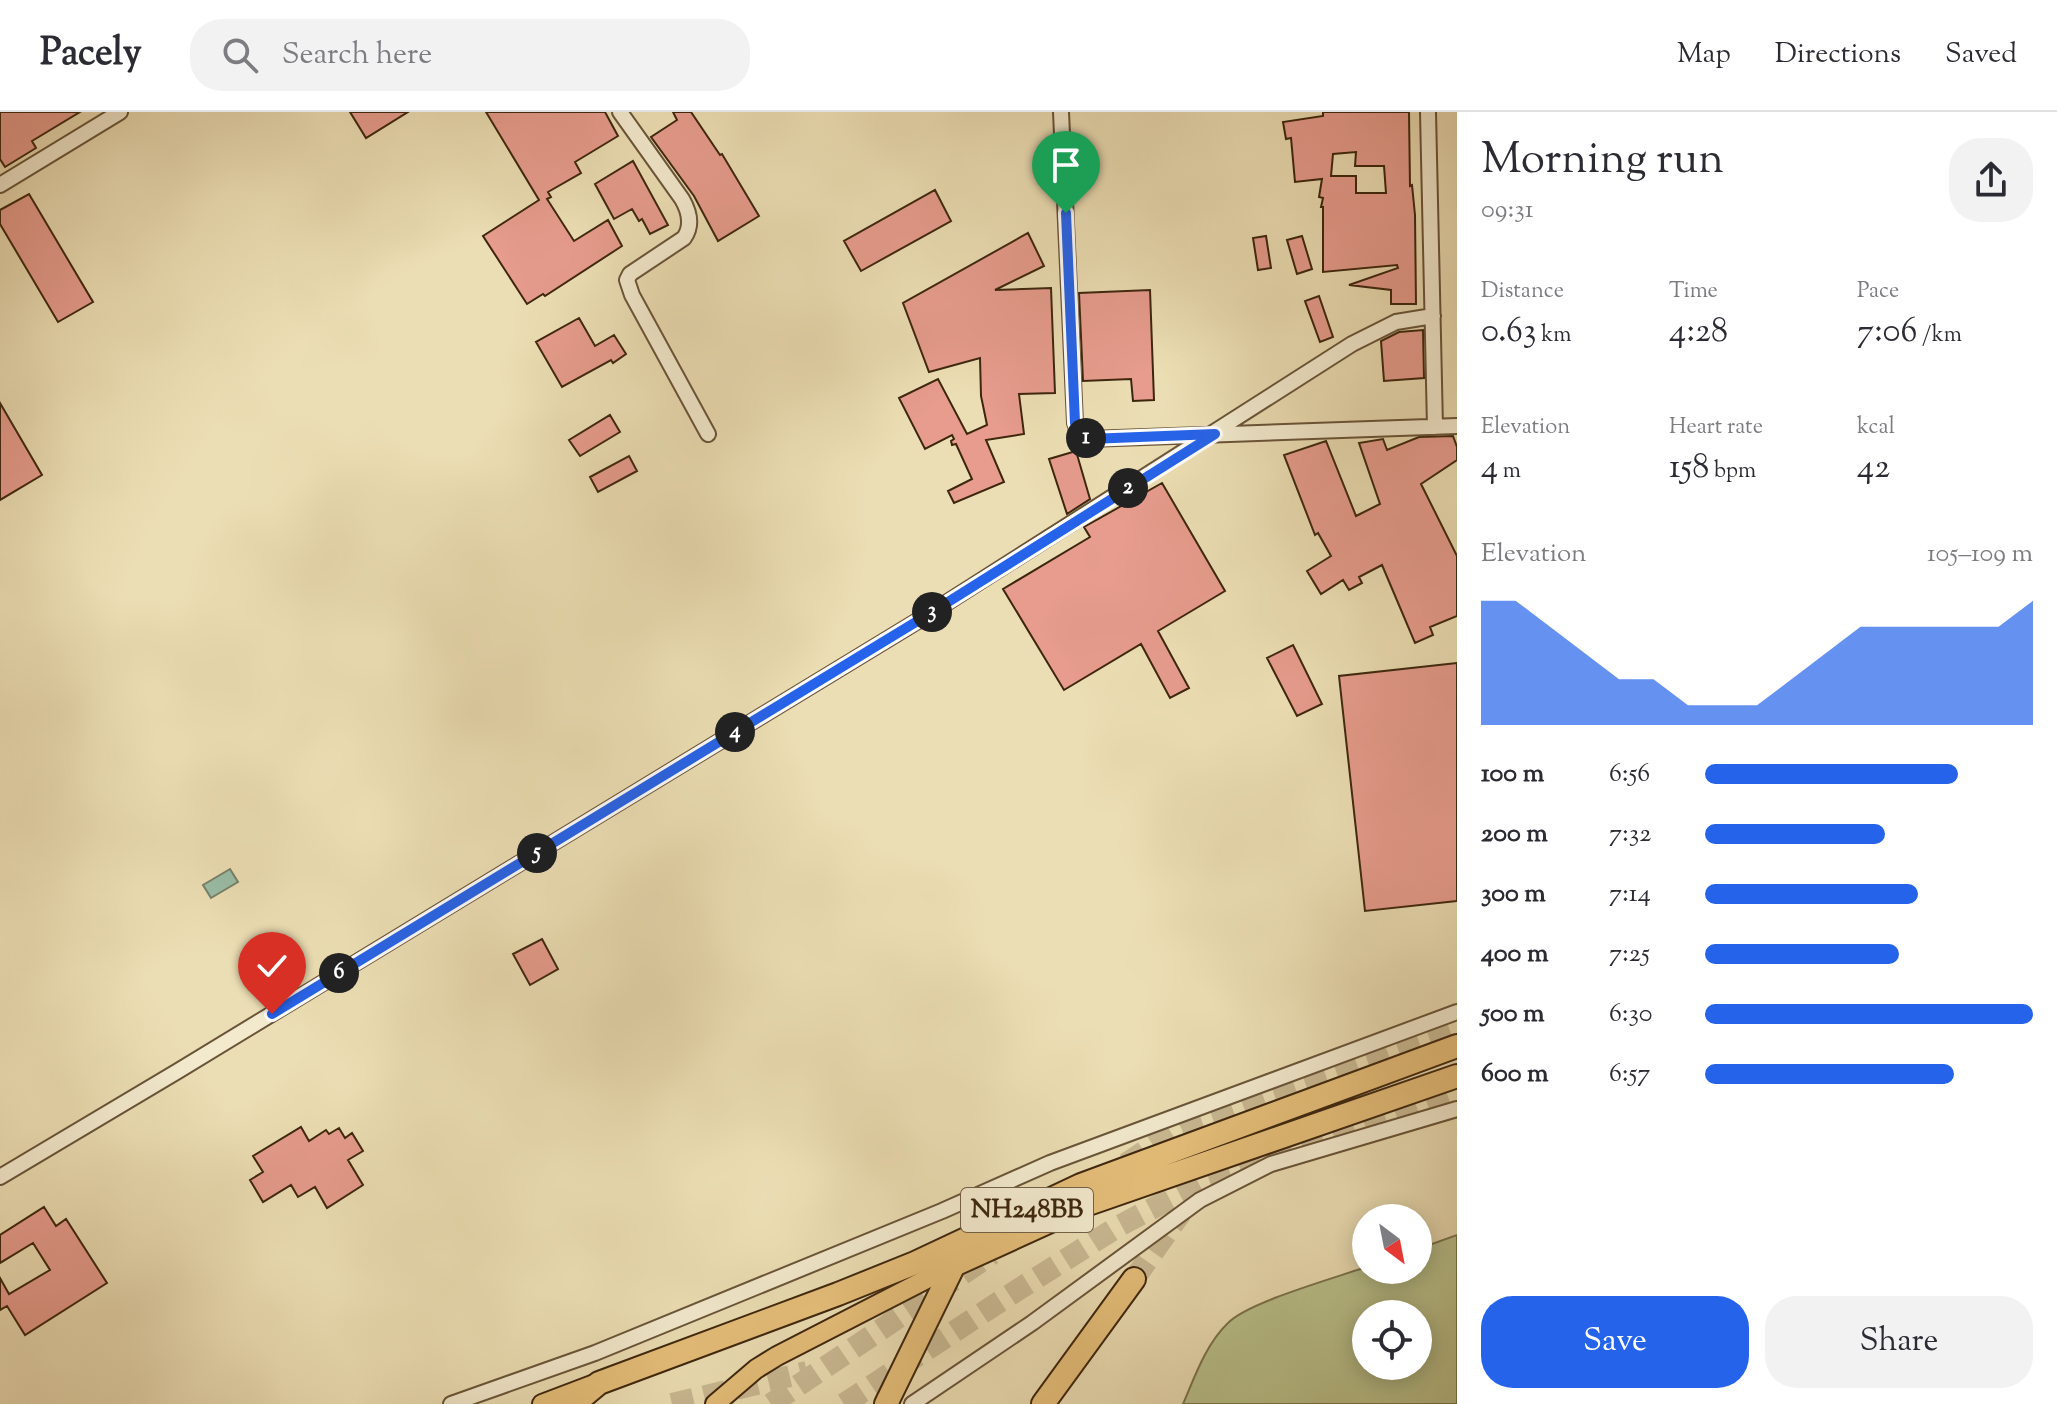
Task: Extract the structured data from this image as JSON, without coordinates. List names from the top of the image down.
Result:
{
  "streets": {
    "highway": ["NH248BB"]
  },
  "north": "bottom right",
  "page": {
    "header": "Pacely",
    "search": "Search here",
    "nav": ["Map", "Directions", "Saved"],
    "heading": ["Morning run", "09:31"],
    "stats": [
      ["Distance", "0.63 km"],
      ["Time", "4:28"],
      ["Pace", "7:06 /km"],
      ["Elevation", "4 m"],
      ["Heart rate", "158 bpm"],
      ["kcal", "42"]
    ],
    "pins": [
      "1",
      "2",
      "3",
      "4",
      "5",
      "6"
    ],
    "chart": ["Elevation", "105–109 m"],
    "list": [
      {
        "name": "100 m",
        "note": "6:56"
      },
      {
        "name": "200 m",
        "note": "7:32"
      },
      {
        "name": "300 m",
        "note": "7:14"
      },
      {
        "name": "400 m",
        "note": "7:25"
      },
      {
        "name": "500 m",
        "note": "6:30"
      },
      {
        "name": "600 m",
        "note": "6:57"
      }
    ],
    "buttons": ["Save", "Share"]
  }
}
